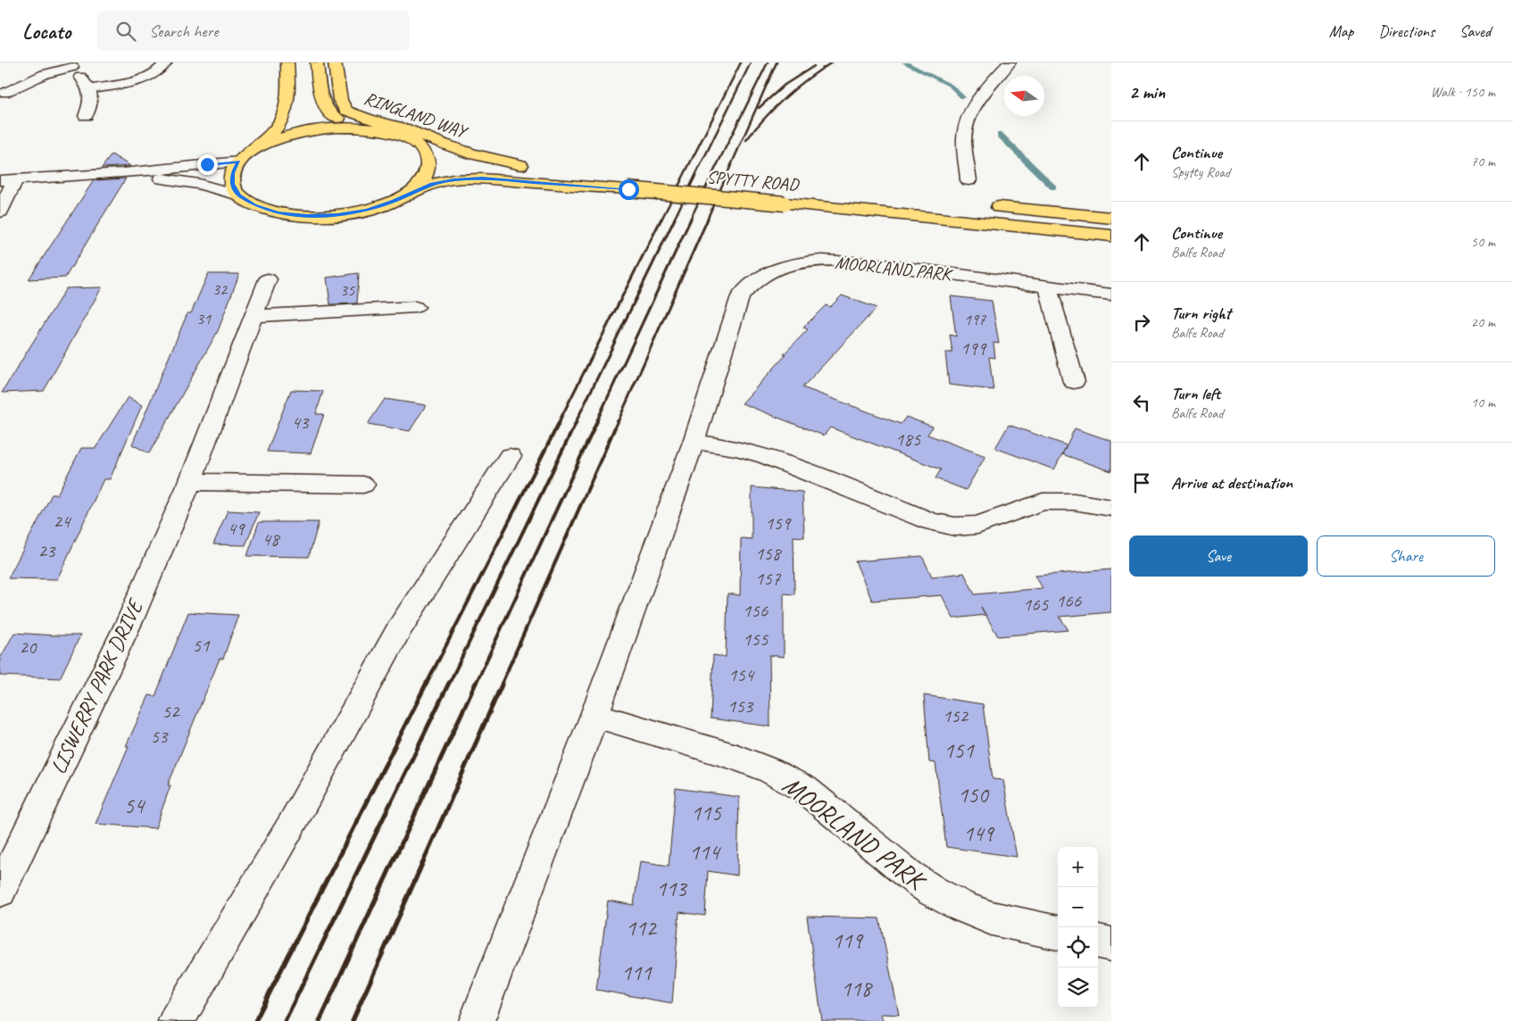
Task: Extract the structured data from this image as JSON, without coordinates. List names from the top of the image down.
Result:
{
  "streets": {
    "main road": ["RINGLAND WAY", "SPYTTY ROAD"],
    "street": ["MOORLAND PARK", "LISWERRY PARK DRIVE"]
  },
  "house_numbers": [
    "32",
    "35",
    "31",
    "197",
    "199",
    "43",
    "185",
    "24",
    "159",
    "49",
    "48",
    "23",
    "158",
    "157",
    "166",
    "165",
    "156",
    "155",
    "51",
    "20",
    "154",
    "153",
    "52",
    "152",
    "53",
    "151",
    "150",
    "54",
    "115",
    "149",
    "114",
    "113",
    "112",
    "119",
    "111",
    "118"
  ],
  "north": "left",
  "page": {
    "header": "Locato",
    "search": "Search here",
    "nav": ["Map", "Directions", "Saved"],
    "heading": ["2 min", "Walk · 150 m"],
    "list": [
      ["Continue", "Spytty Road", "70 m"],
      ["Continue", "Balfe Road", "50 m"],
      ["Turn right", "Balfe Road", "20 m"],
      ["Turn left", "Balfe Road", "10 m"],
      "Arrive at destination"
    ],
    "buttons": ["Save", "Share"],
    "map_buttons": ["+", "−"]
  }
}
